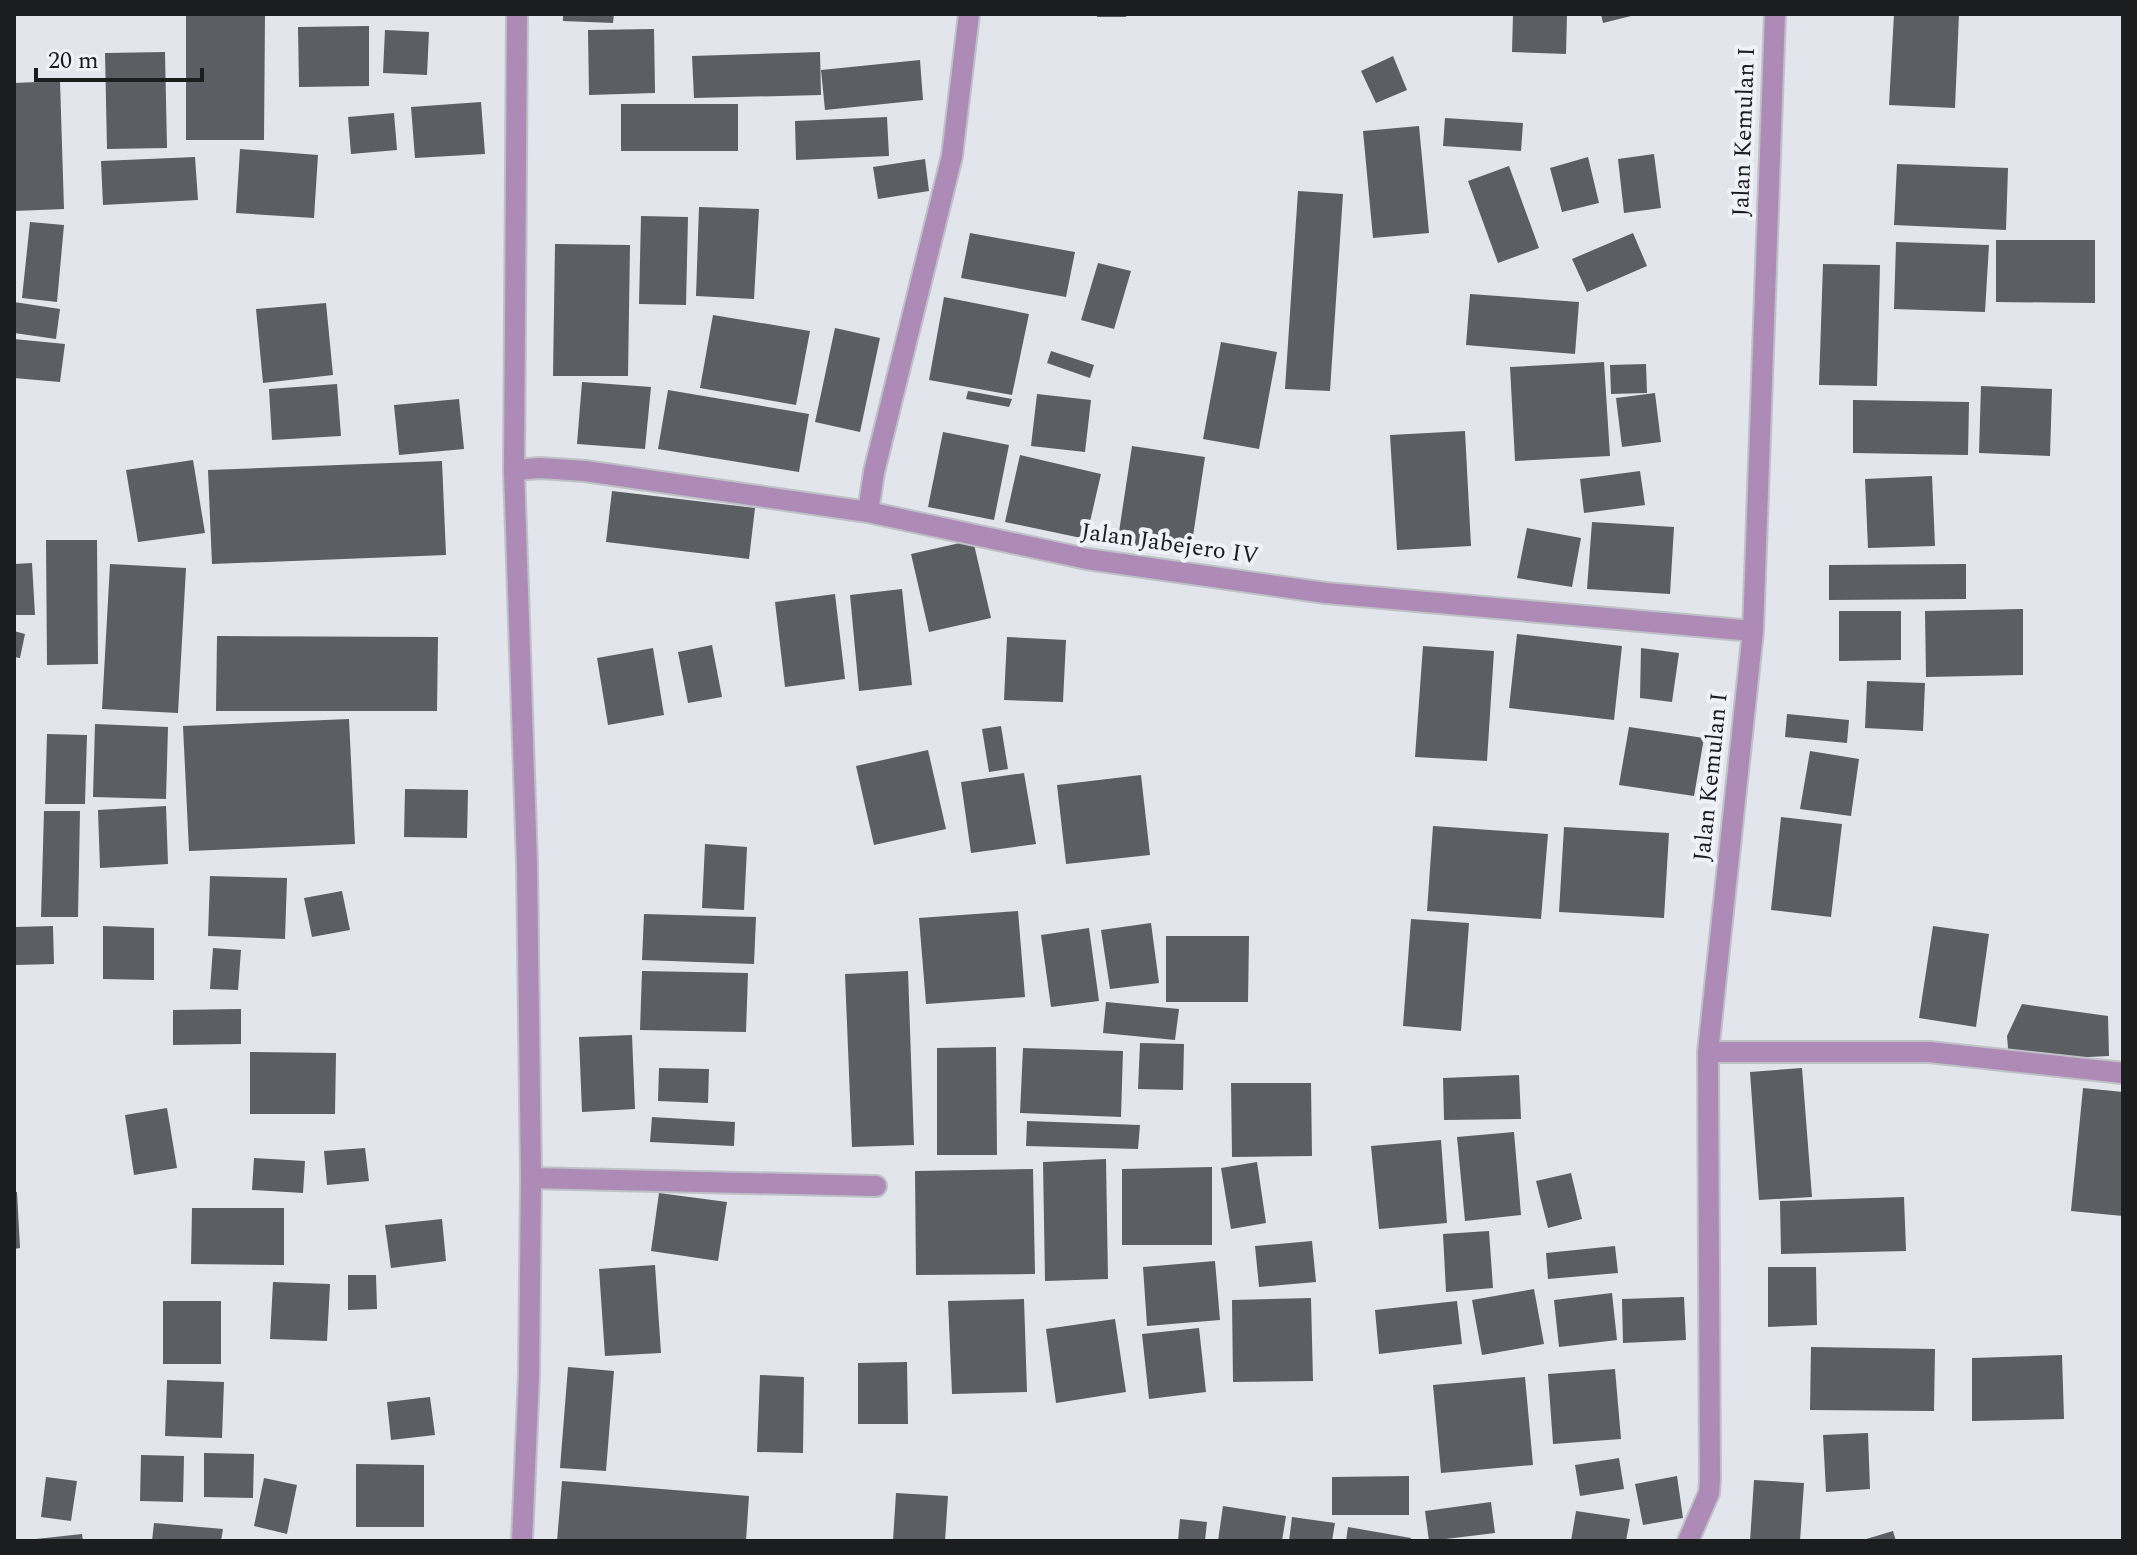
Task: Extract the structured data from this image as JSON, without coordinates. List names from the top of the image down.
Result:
{
  "streets": {
    "street": ["Jalan Kemulan I", "Jalan Jabejero IV"]
  },
  "crossings": [
    ["Jalan Kemulan I", "Jalan Jabejero IV"]
  ],
  "scale_bar": "20 m"
}
